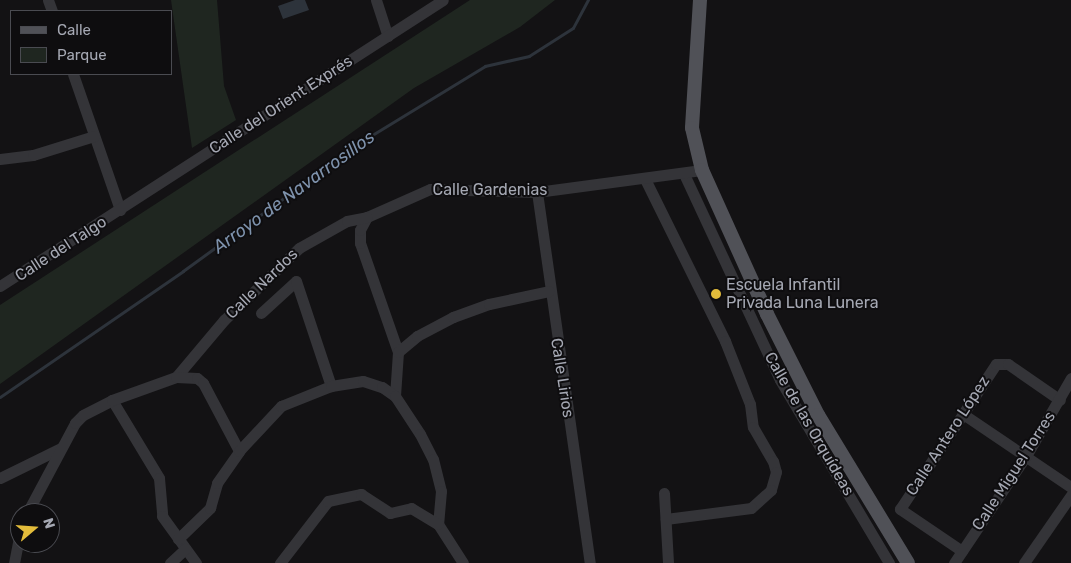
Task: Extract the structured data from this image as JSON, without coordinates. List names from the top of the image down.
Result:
{
  "streets": {
    "street": [
      "Calle del Orient Exprés",
      "Calle Gardenias",
      "Calle del Talgo",
      "Calle Nardos",
      "Calle Lirios",
      "Calle de las Orquídeas",
      "Calle Antero López",
      "Calle Miguel Torres"
    ]
  },
  "crossings": [
    ["Calle del Orient Exprés", "Calle del Talgo"],
    ["Calle Gardenias", "Calle Nardos"],
    ["Calle Gardenias", "Calle Lirios"],
    ["Calle Gardenias", "Calle de las Orquídeas"],
    ["Calle Antero López", "Calle Miguel Torres"]
  ],
  "water": ["Arroyo de Navarrosillos"],
  "places": ["Escuela Infantil Privada Luna Lunera"],
  "legend": ["Calle", "Parque"],
  "north": "right"
}
